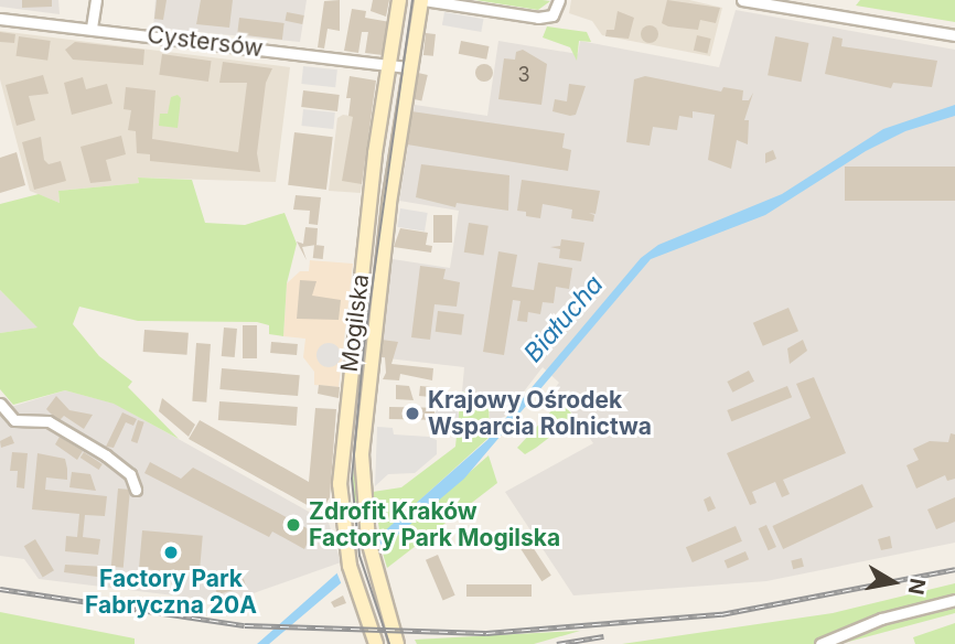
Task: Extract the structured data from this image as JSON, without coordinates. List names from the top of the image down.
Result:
{
  "streets": {
    "main road": ["Mogilska"],
    "street": ["Cystersów"]
  },
  "crossings": [
    ["Cystersów", "Mogilska"]
  ],
  "water": ["Białucha"],
  "places": ["Krajowy Ośrodek Wsparcia Rolnictwa", "Zdrofit Kraków Factory Park Mogilska", "Factory Park Fabryczna 20A"],
  "house_numbers": ["3"],
  "north": "right"
}
